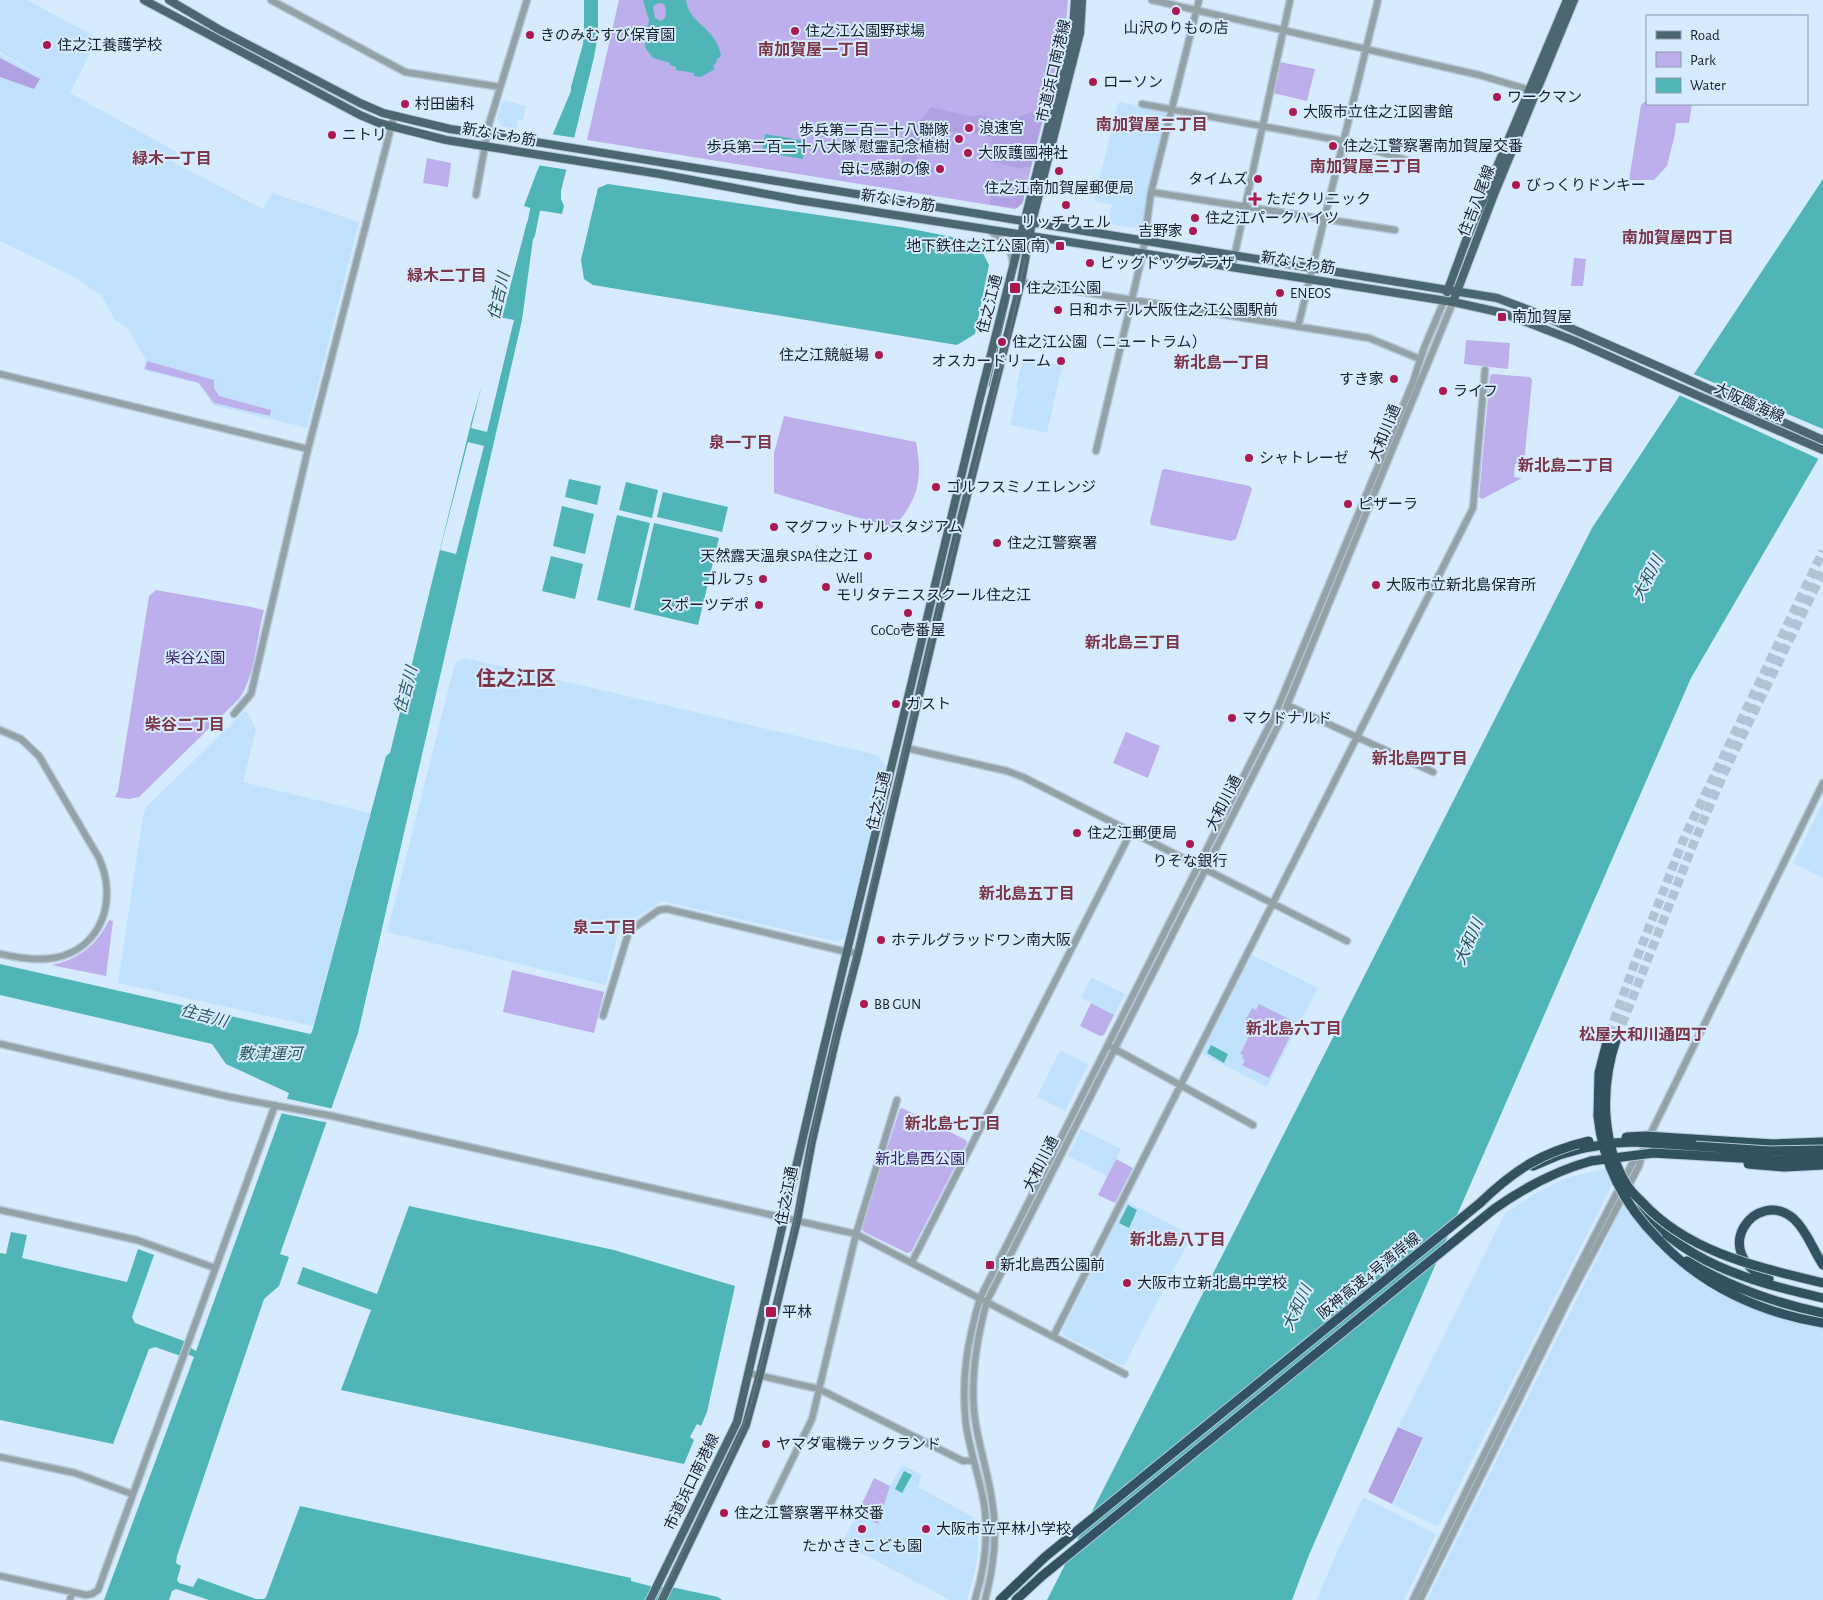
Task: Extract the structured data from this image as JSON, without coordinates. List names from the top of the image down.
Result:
{
  "streets": {
    "highway": ["阪神高速4号湾岸線"],
    "main road": [
      "市道浜口南港線",
      "新なにわ筋",
      "住吉八尾線",
      "住之江通",
      "大阪臨海線"
    ],
    "street": ["大和川通"]
  },
  "crossings": [
    ["市道浜口南港線", "新なにわ筋"],
    ["市道浜口南港線", "住之江通"],
    ["新なにわ筋", "住吉八尾線"],
    ["新なにわ筋", "住之江通"],
    ["新なにわ筋", "大阪臨海線"],
    ["新なにわ筋", "大和川通"],
    ["住吉八尾線", "大和川通"]
  ],
  "districts": [
    "南加賀屋一丁目",
    "南加賀屋二丁目",
    "緑木一丁目",
    "南加賀屋三丁目",
    "南加賀屋四丁目",
    "緑木二丁目",
    "新北島一丁目",
    "泉一丁目",
    "新北島二丁目",
    "新北島三丁目",
    "住之江区",
    "柴谷二丁目",
    "新北島四丁目",
    "新北島五丁目",
    "泉二丁目",
    "新北島六丁目",
    "松屋大和川通四丁",
    "新北島七丁目",
    "新北島八丁目"
  ],
  "water": ["住吉川", "大和川", "敷津運河"],
  "parks": ["柴谷公園", "新北島西公園"],
  "places": {
    "other": [
      "山沢のりもの店",
      "住之江公園野球場",
      "きのみむすび保育園",
      "住之江養護学校",
      "ローソン",
      "ワークマン",
      "村田歯科",
      "大阪市立住之江図書館",
      "浪速宮",
      "ニトリ",
      "歩兵第二百二十八聯隊 歩兵第二百二十八大隊 慰霊記念植樹",
      "住之江警察署南加賀屋交番",
      "大阪護國神社",
      "母に感謝の像",
      "住之江南加賀屋郵便局",
      "タイムズ",
      "びっくりドンキー",
      "リッチウェル",
      "住之江パークハイツ",
      "吉野家",
      "ビッグドッグプラザ",
      "ENEOS",
      "日和ホテル大阪住之江公園駅前",
      "住之江公園（ニュートラム）",
      "住之江競艇場",
      "オスカードリーム",
      "すき家",
      "ライフ",
      "シャトレーゼ",
      "ゴルフスミノエレンジ",
      "ピザーラ",
      "マグフットサルスタジアム",
      "住之江警察署",
      "天然露天溫泉SPA住之江",
      "ゴルフ5",
      "大阪市立新北島保育所",
      "Well モリタテニススクール住之江",
      "スポーツデポ",
      "CoCo壱番屋",
      "ガスト",
      "マクドナルド",
      "住之江郵便局",
      "りそな銀行",
      "ホテルグラッドワン南大阪",
      "BB GUN",
      "大阪市立新北島中学校",
      "ヤマダ電機テックランド",
      "住之江警察署平林交番",
      "たかさきこども園",
      "大阪市立平林小学校"
    ],
    "health": ["ただクリニック"],
    "transit": [
      "地下鉄住之江公園(南)",
      "住之江公園",
      "南加賀屋",
      "新北島西公園前",
      "平林"
    ]
  },
  "legend": ["Road", "Park", "Water"]
}
